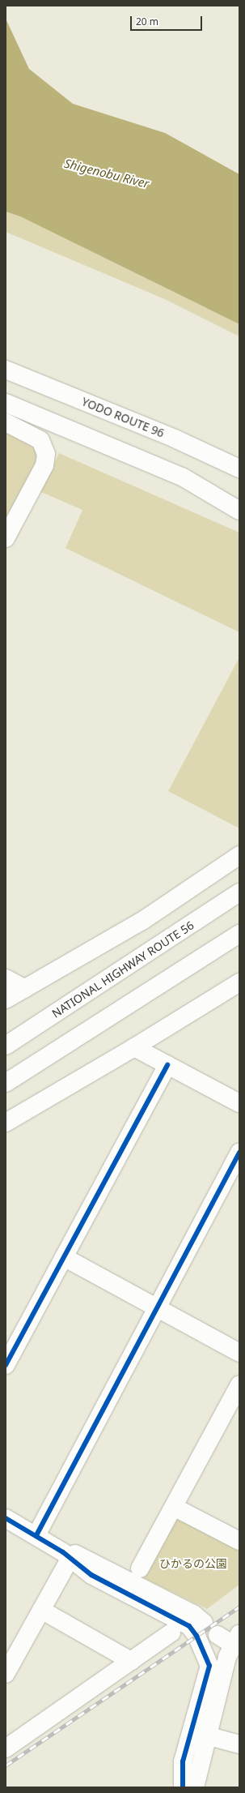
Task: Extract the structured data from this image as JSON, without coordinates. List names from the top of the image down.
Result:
{
  "streets": {
    "main road": ["YODO ROUTE 96", "NATIONAL HIGHWAY ROUTE 56"]
  },
  "water": ["Shigenobu River"],
  "parks": ["ひかるの公園"],
  "scale_bar": "20 m"
}
